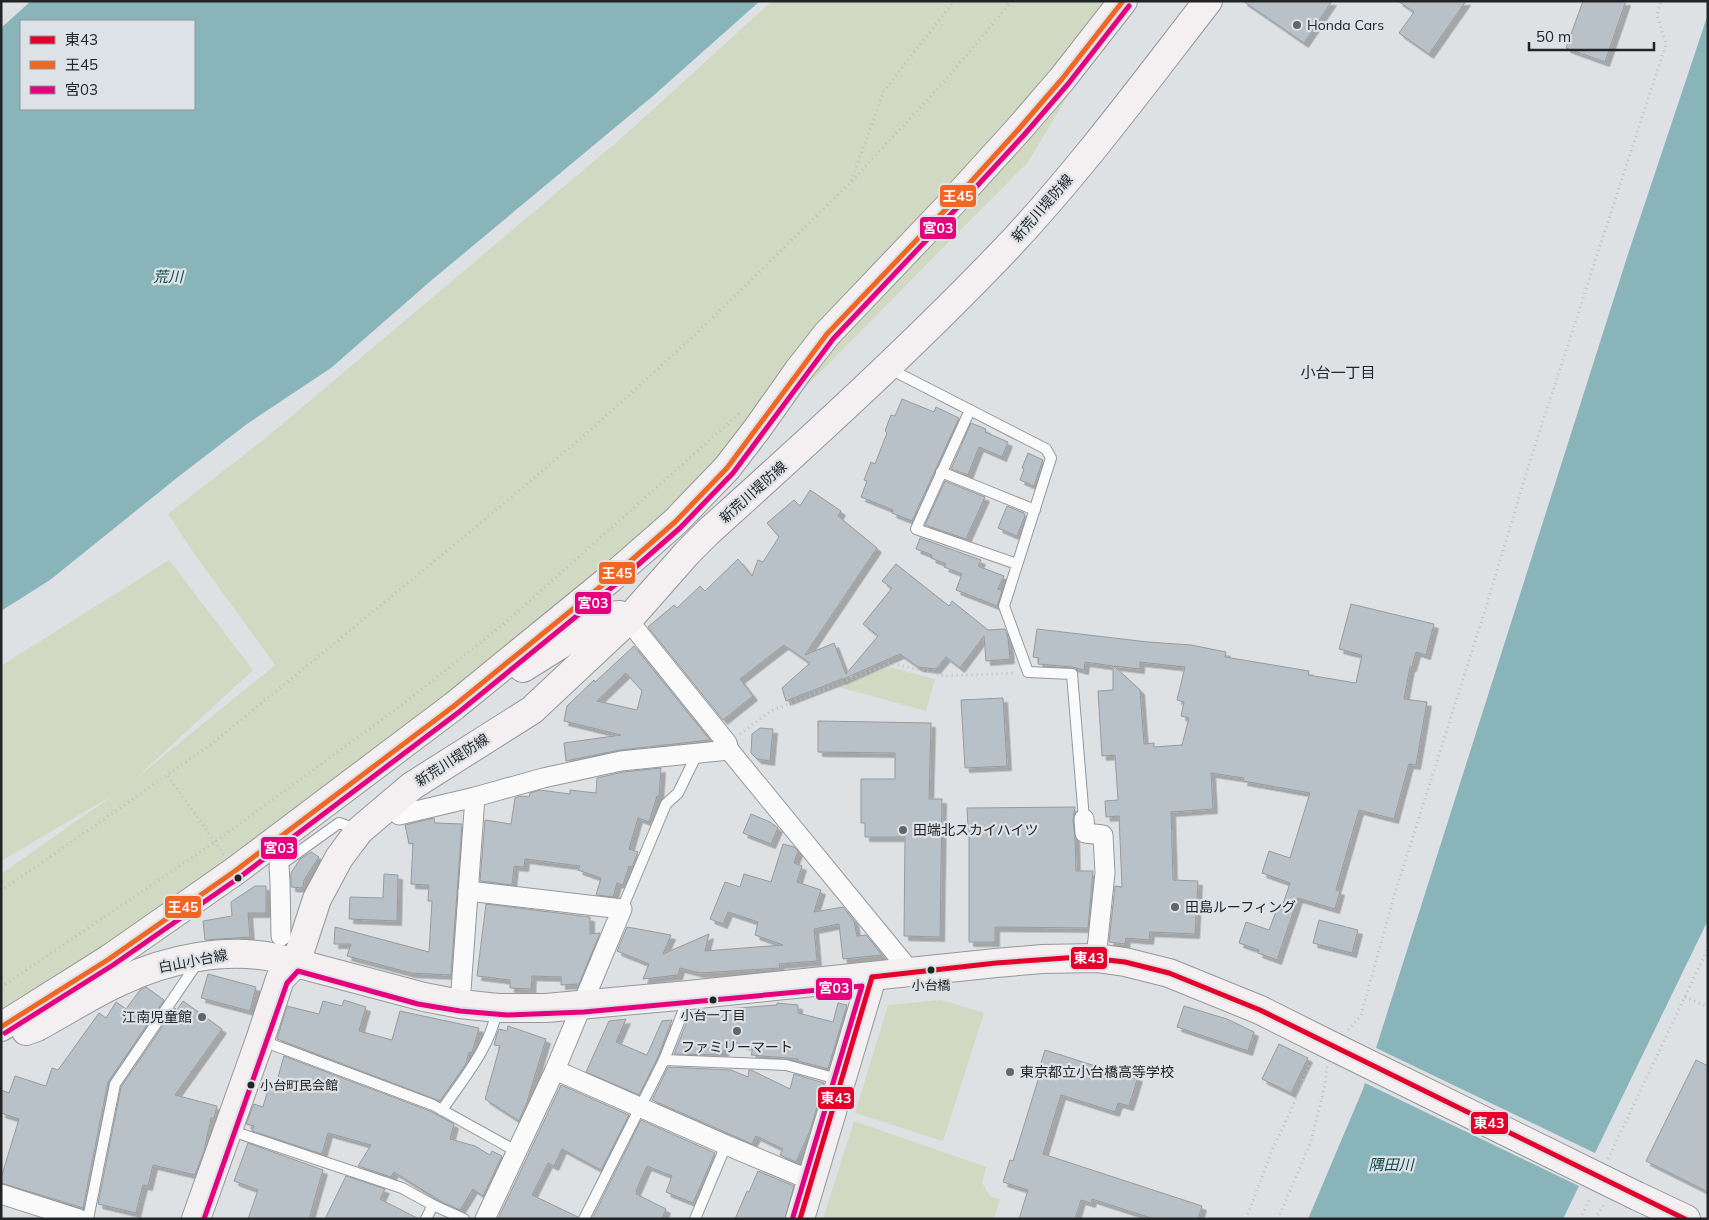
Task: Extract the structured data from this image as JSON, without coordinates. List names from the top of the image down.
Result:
{
  "streets": {
    "main road": ["新荒川堤防線", "白山小台線"]
  },
  "crossings": [
    ["新荒川堤防線", "白山小台線"]
  ],
  "districts": ["小台一丁目"],
  "water": ["荒川", "隅田川"],
  "places": [
    "Honda Cars",
    "田端北スカイハイツ",
    "田島ルーフィング",
    "小台橋",
    "小台一丁目",
    "江南児童館",
    "ファミリーマート",
    "東京都立小台橋高等学校",
    "小台町民会館"
  ],
  "lines": ["transit line 王45", "transit line 宮03", "transit line 東43"],
  "legend": ["東43", "王45", "宮03"],
  "scale_bar": "50 m"
}
